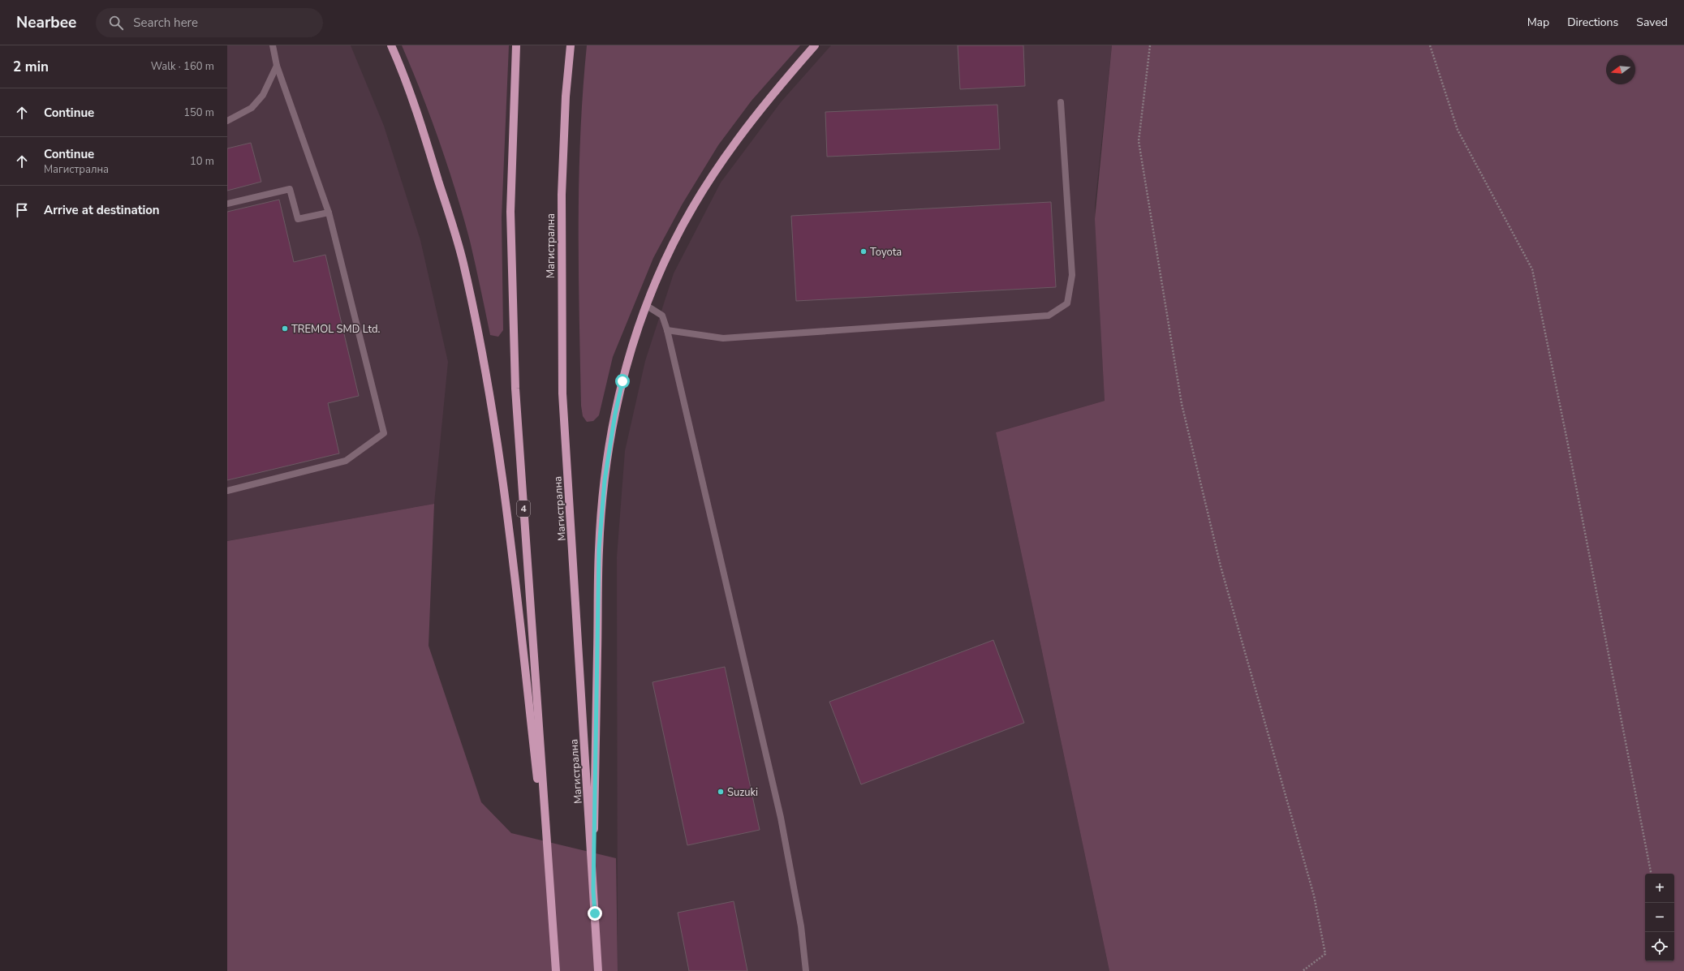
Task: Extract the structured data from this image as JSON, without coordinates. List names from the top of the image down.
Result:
{
  "streets": {
    "main road": ["Магистрална", "4"]
  },
  "places": ["Toyota", "TREMOL SMD Ltd.", "Suzuki"],
  "north": "left",
  "page": {
    "header": "Nearbee",
    "search": "Search here",
    "nav": ["Map", "Directions", "Saved"],
    "heading": ["2 min", "Walk · 160 m"],
    "list": [
      ["Continue", "150 m"],
      ["Continue", "Магистрална", "10 m"],
      "Arrive at destination"
    ],
    "map_buttons": ["+", "−"]
  }
}
